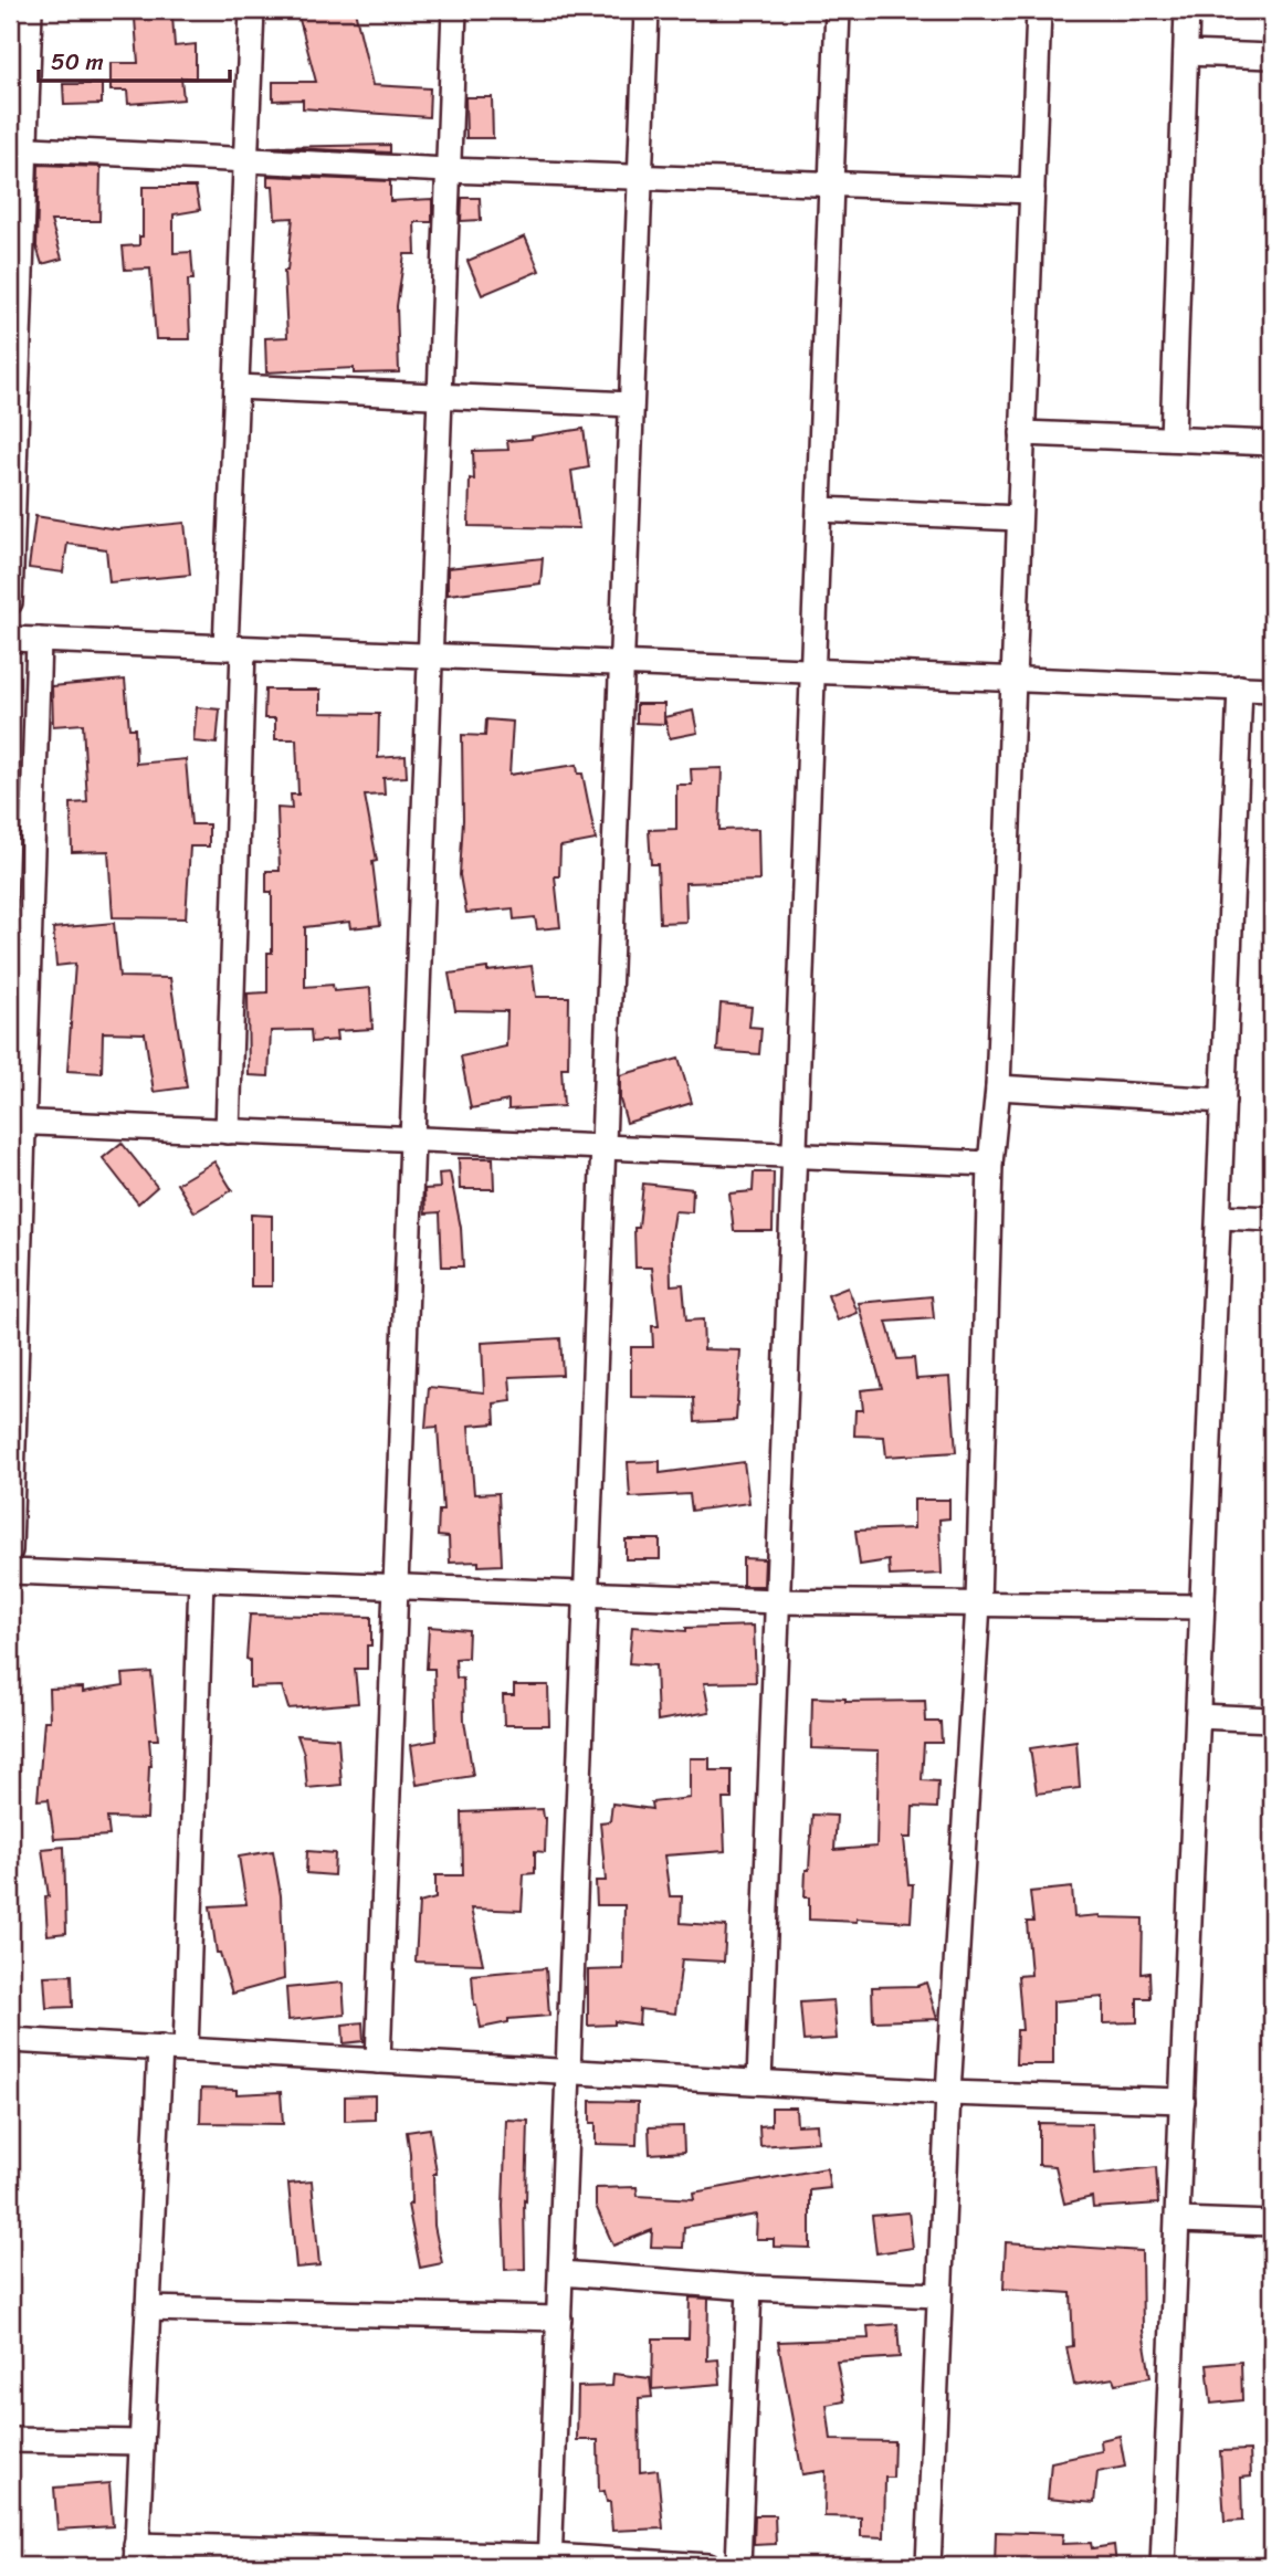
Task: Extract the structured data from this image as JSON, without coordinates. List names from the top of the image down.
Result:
{
  "scale_bar": "50 m"
}
